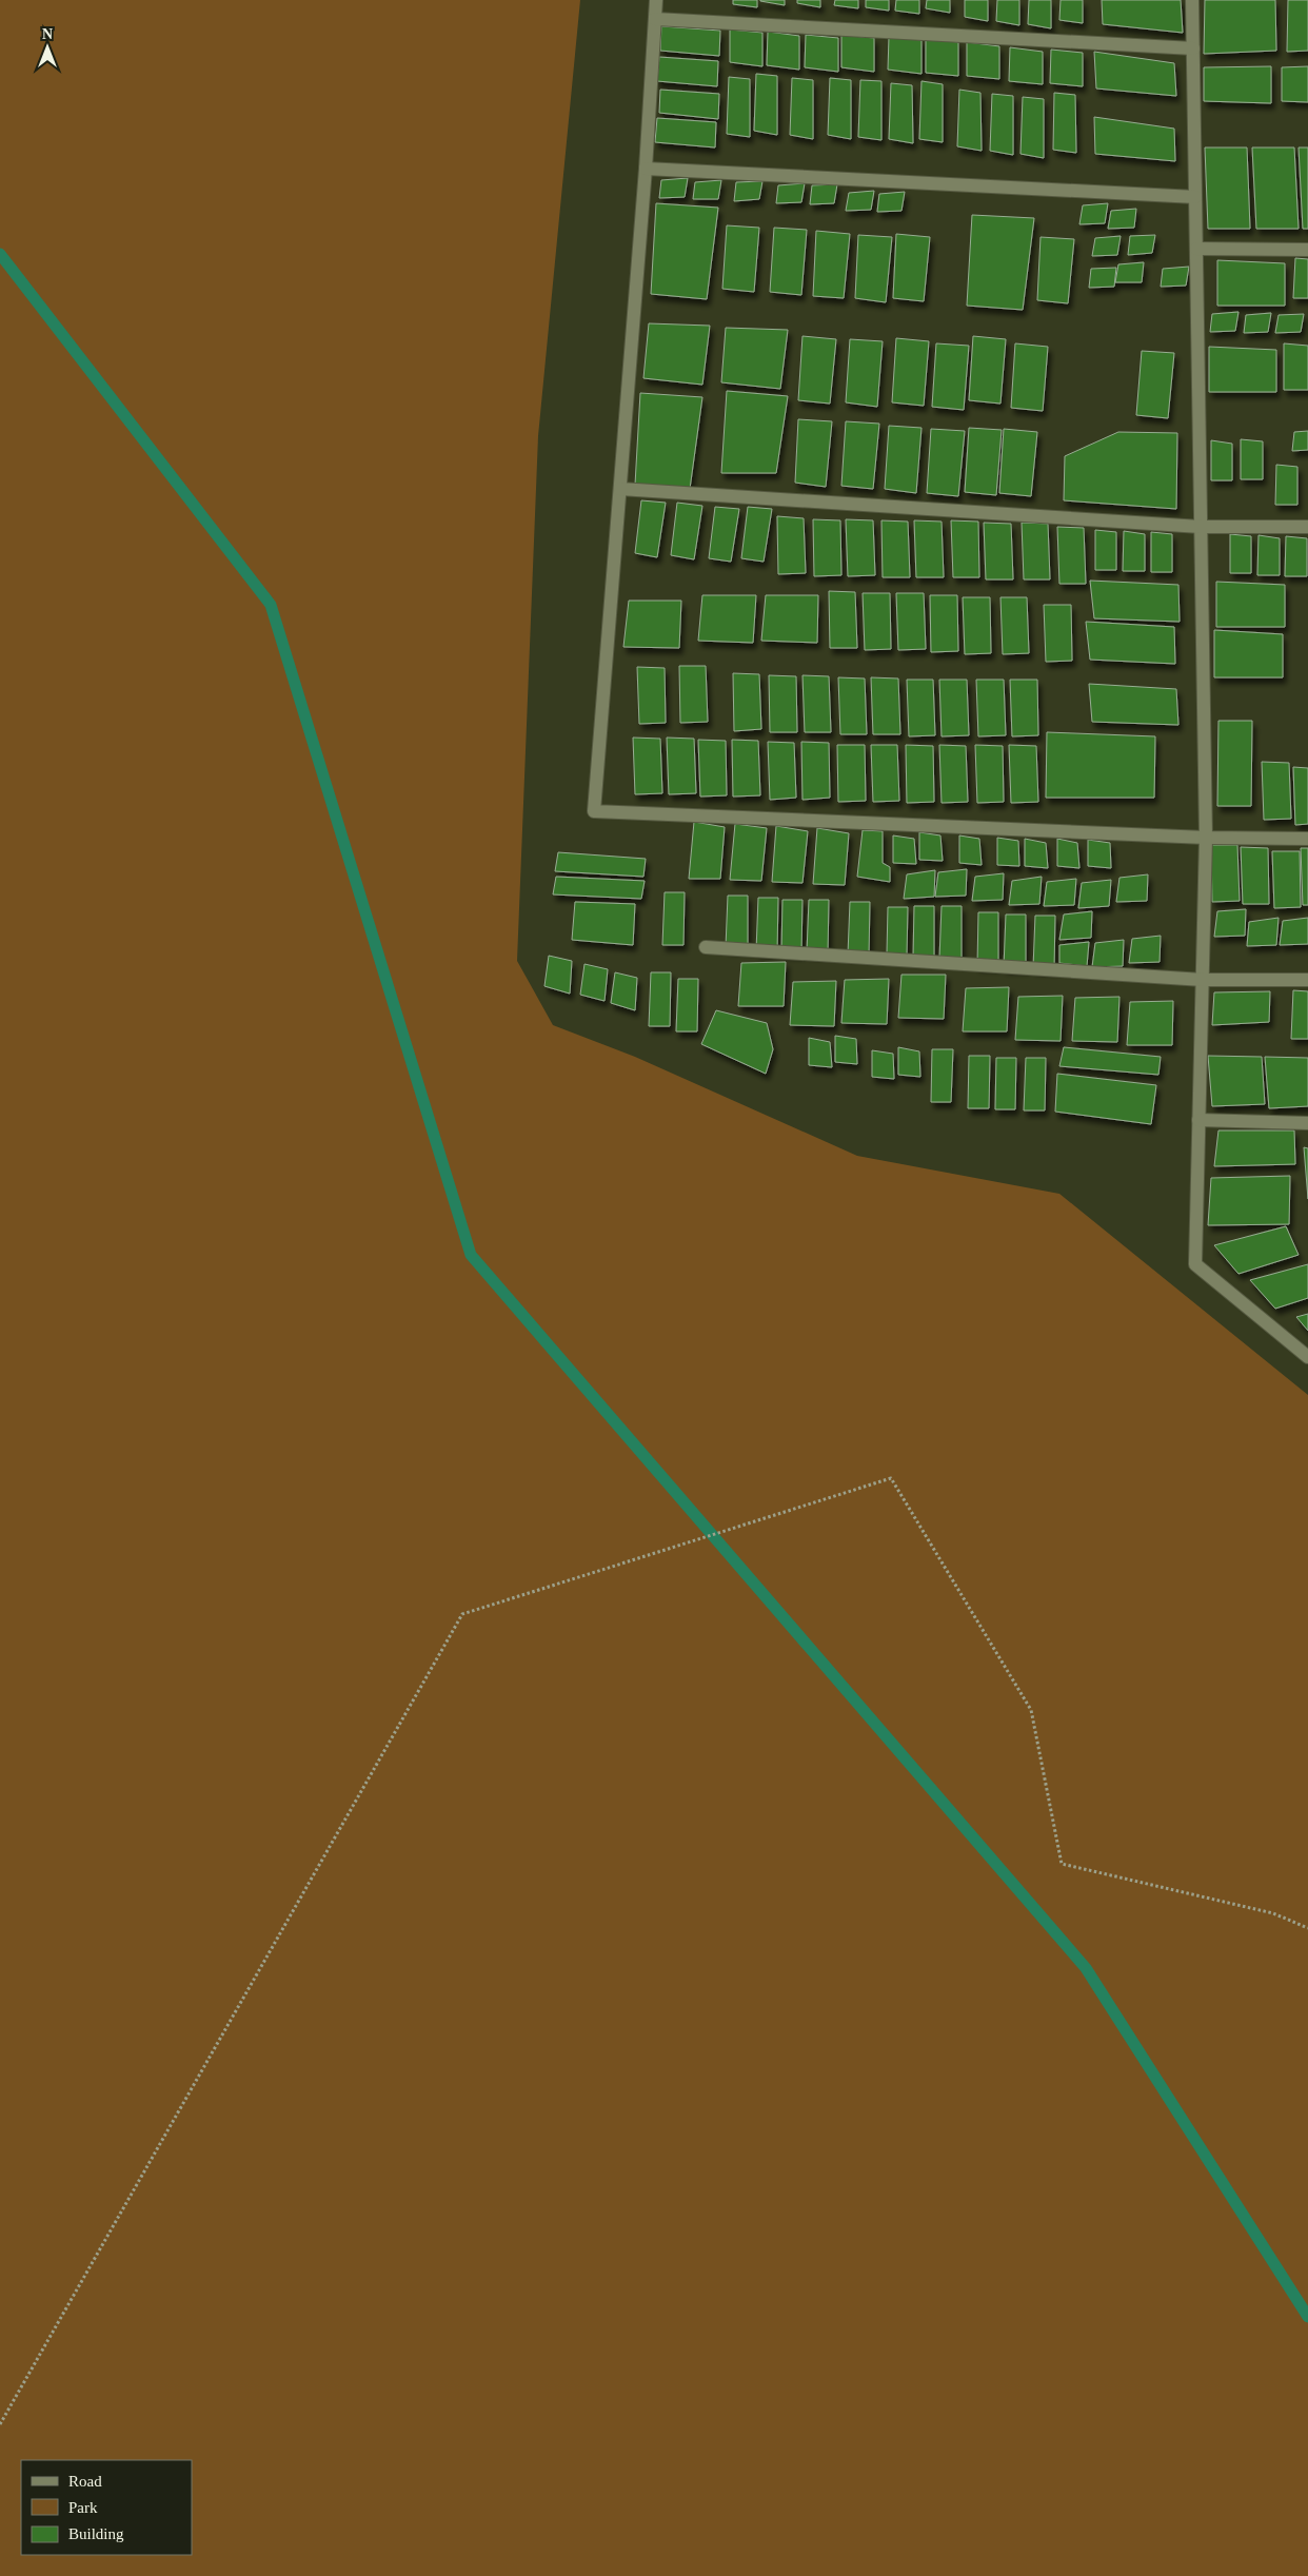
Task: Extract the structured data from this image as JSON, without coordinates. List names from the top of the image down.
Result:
{
  "legend": ["Road", "Park", "Building"],
  "north": "top"
}
